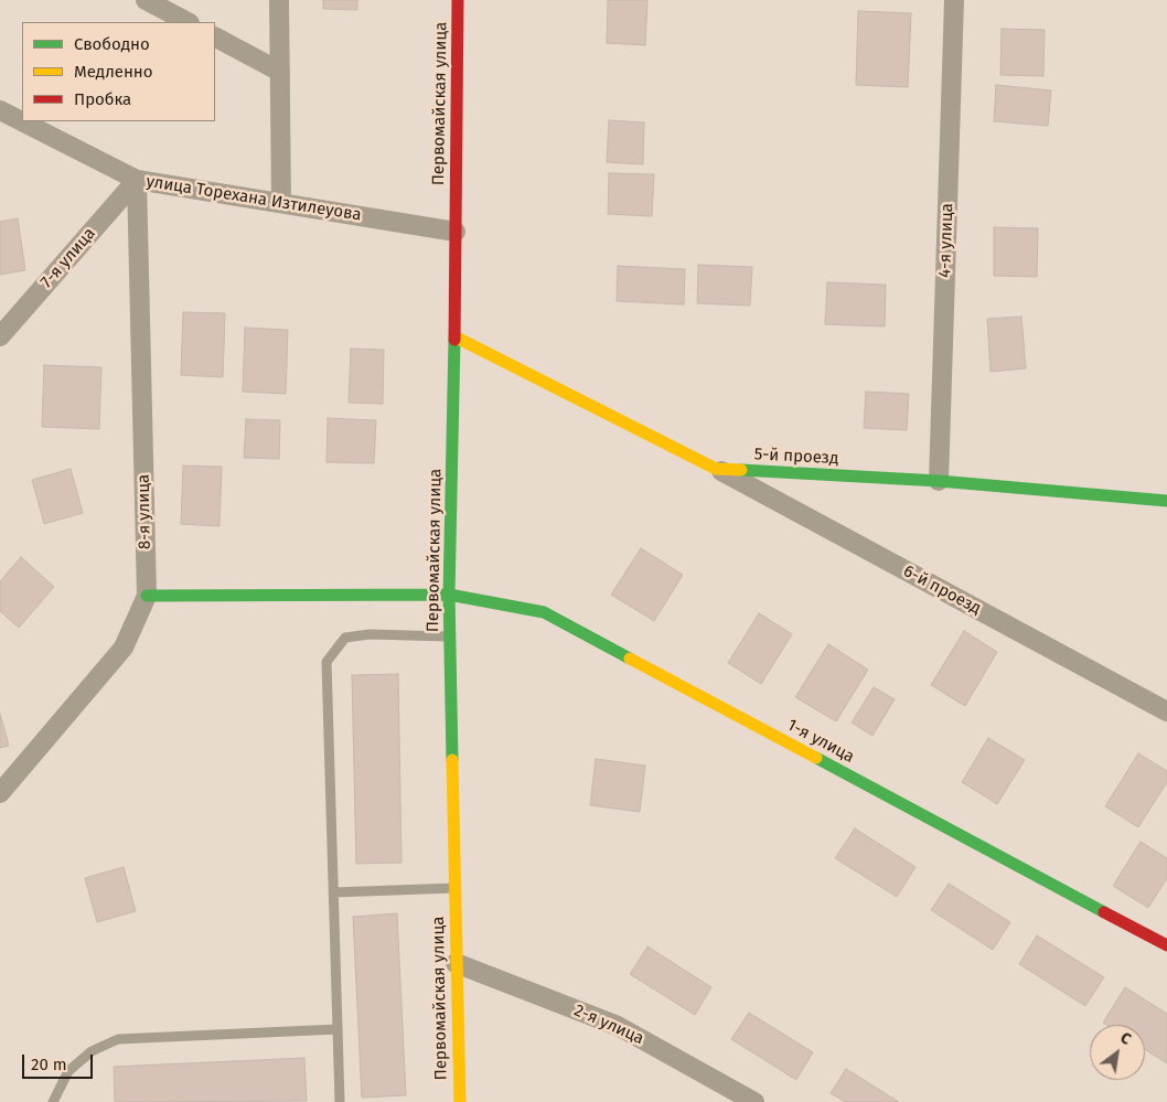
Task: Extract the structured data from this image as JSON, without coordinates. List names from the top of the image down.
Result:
{
  "streets": {
    "street": [
      "Первомайская улица",
      "улица Торехана Изтилеуова",
      "4-я улица",
      "7-я улица",
      "5-й проезд",
      "8-я улица",
      "6-й проезд",
      "1-я улица",
      "2-я улица"
    ]
  },
  "crossings": [
    ["Первомайская улица", "улица Торехана Изтилеуова"],
    ["Первомайская улица", "5-й проезд"],
    ["Первомайская улица", "1-я улица"],
    ["Первомайская улица", "2-я улица"],
    ["улица Торехана Изтилеуова", "7-я улица"],
    ["улица Торехана Изтилеуова", "8-я улица"],
    ["4-я улица", "5-й проезд"],
    ["7-я улица", "8-я улица"],
    ["5-й проезд", "6-й проезд"],
    ["8-я улица", "1-я улица"]
  ],
  "legend": ["Свободно", "Медленно", "Пробка"],
  "scale_bar": "20 m",
  "north": "top right"
}
